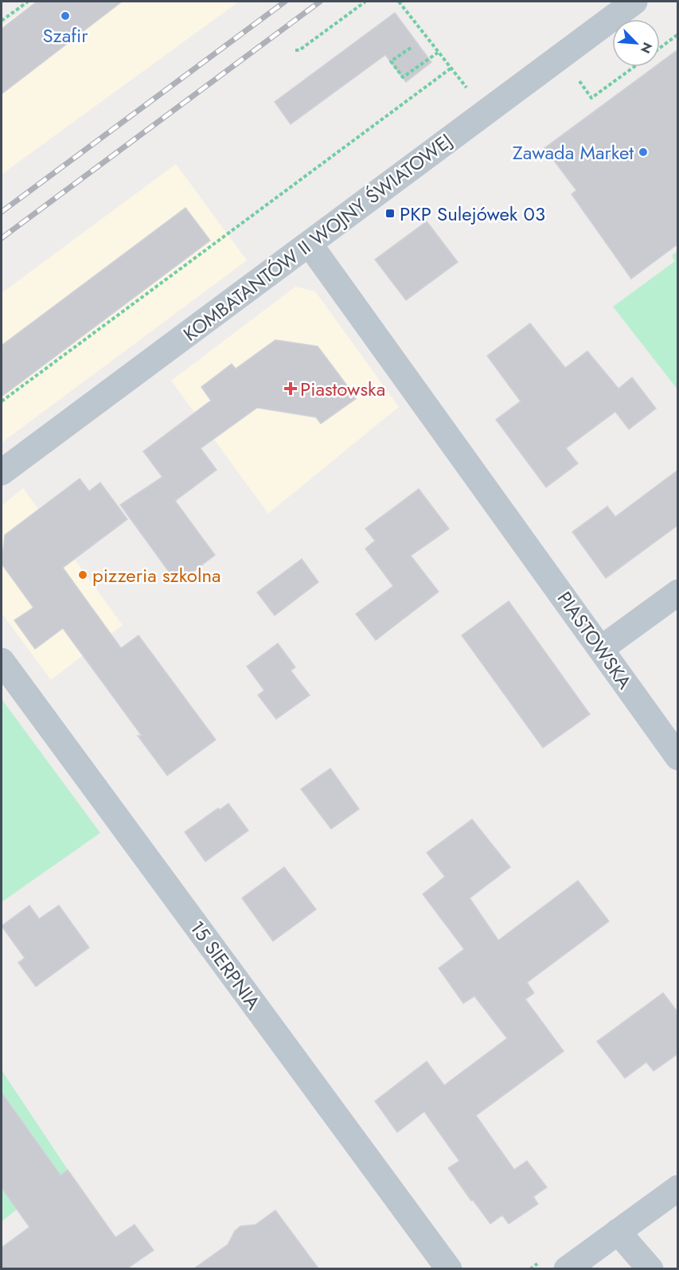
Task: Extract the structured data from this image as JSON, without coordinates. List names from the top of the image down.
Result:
{
  "streets": {
    "street": ["KOMBATANTÓW II WOJNY ŚWIATOWEJ", "PIASTOWSKA", "15 SIERPNIA"]
  },
  "crossings": [
    ["KOMBATANTÓW II WOJNY ŚWIATOWEJ", "PIASTOWSKA"]
  ],
  "places": {
    "other": ["Szafir", "Zawada Market", "pizzeria szkolna"],
    "transit": ["PKP Sulejówek 03"],
    "health": ["Piastowska"]
  },
  "north": "bottom right"
}
